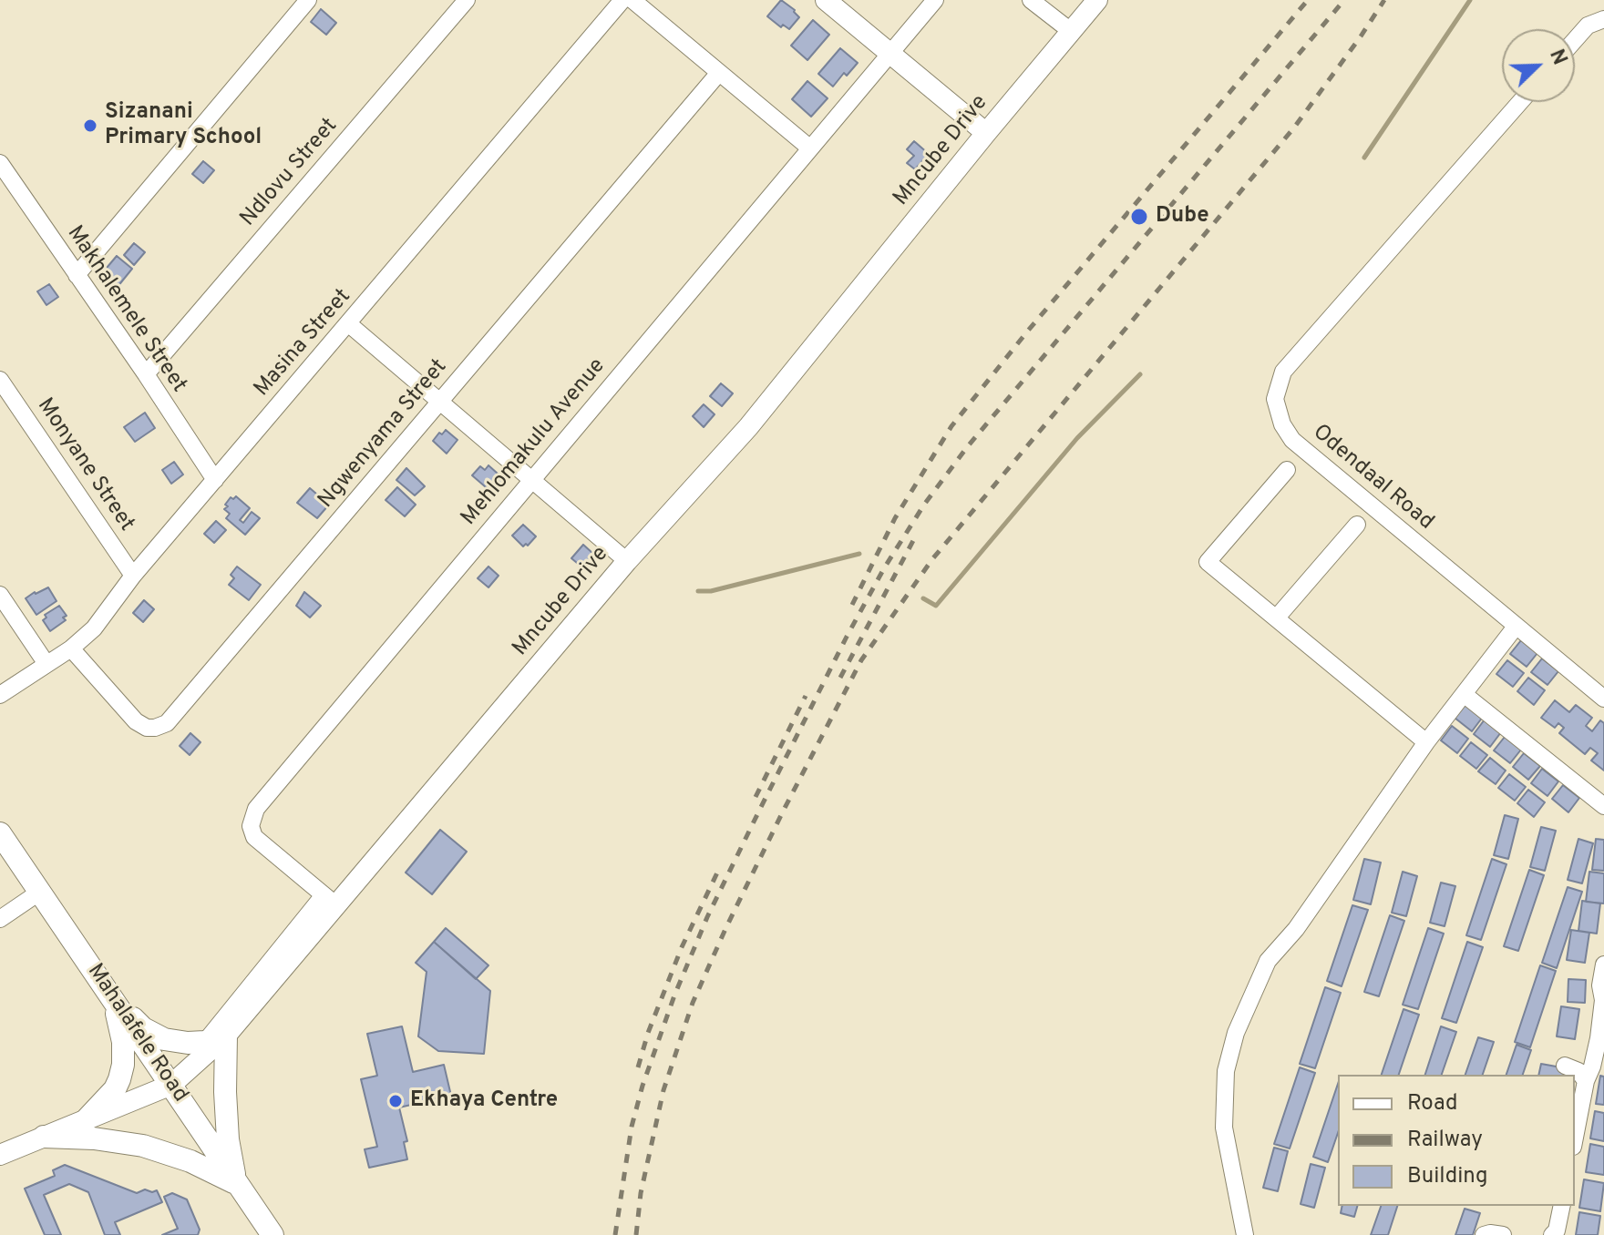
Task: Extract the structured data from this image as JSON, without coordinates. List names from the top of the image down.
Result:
{
  "streets": {
    "main road": ["Mahalafele Road"],
    "street": [
      "Mncube Drive",
      "Ndlovu Street",
      "Makhalemele Street",
      "Masina Street",
      "Ngwenyama Street",
      "Mehlomakulu Avenue",
      "Monyane Street",
      "Odendaal Road"
    ]
  },
  "crossings": [
    ["Mncube Drive", "Mehlomakulu Avenue"],
    ["Mncube Drive", "Mahalafele Road"],
    ["Ndlovu Street", "Makhalemele Street"],
    ["Makhalemele Street", "Masina Street"],
    ["Masina Street", "Ngwenyama Street"],
    ["Masina Street", "Monyane Street"]
  ],
  "places": ["Sizanani Primary School", "Dube", "Ekhaya Centre"],
  "legend": ["Road", "Railway", "Building"],
  "north": "top right"
}
